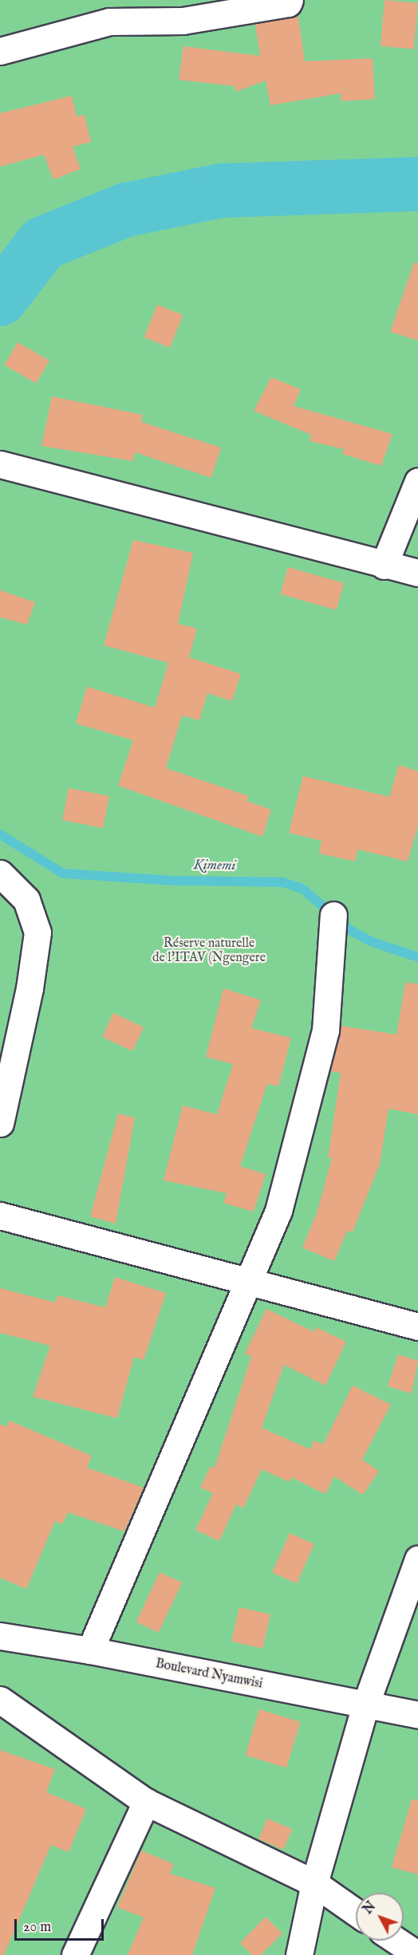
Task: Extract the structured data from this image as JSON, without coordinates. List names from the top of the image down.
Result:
{
  "streets": {
    "street": ["Boulevard Nyamwisi"]
  },
  "water": ["Kimemi"],
  "parks": ["Réserve naturelle de l'ITAV (Ngengere"],
  "scale_bar": "20 m",
  "north": "top left"
}
